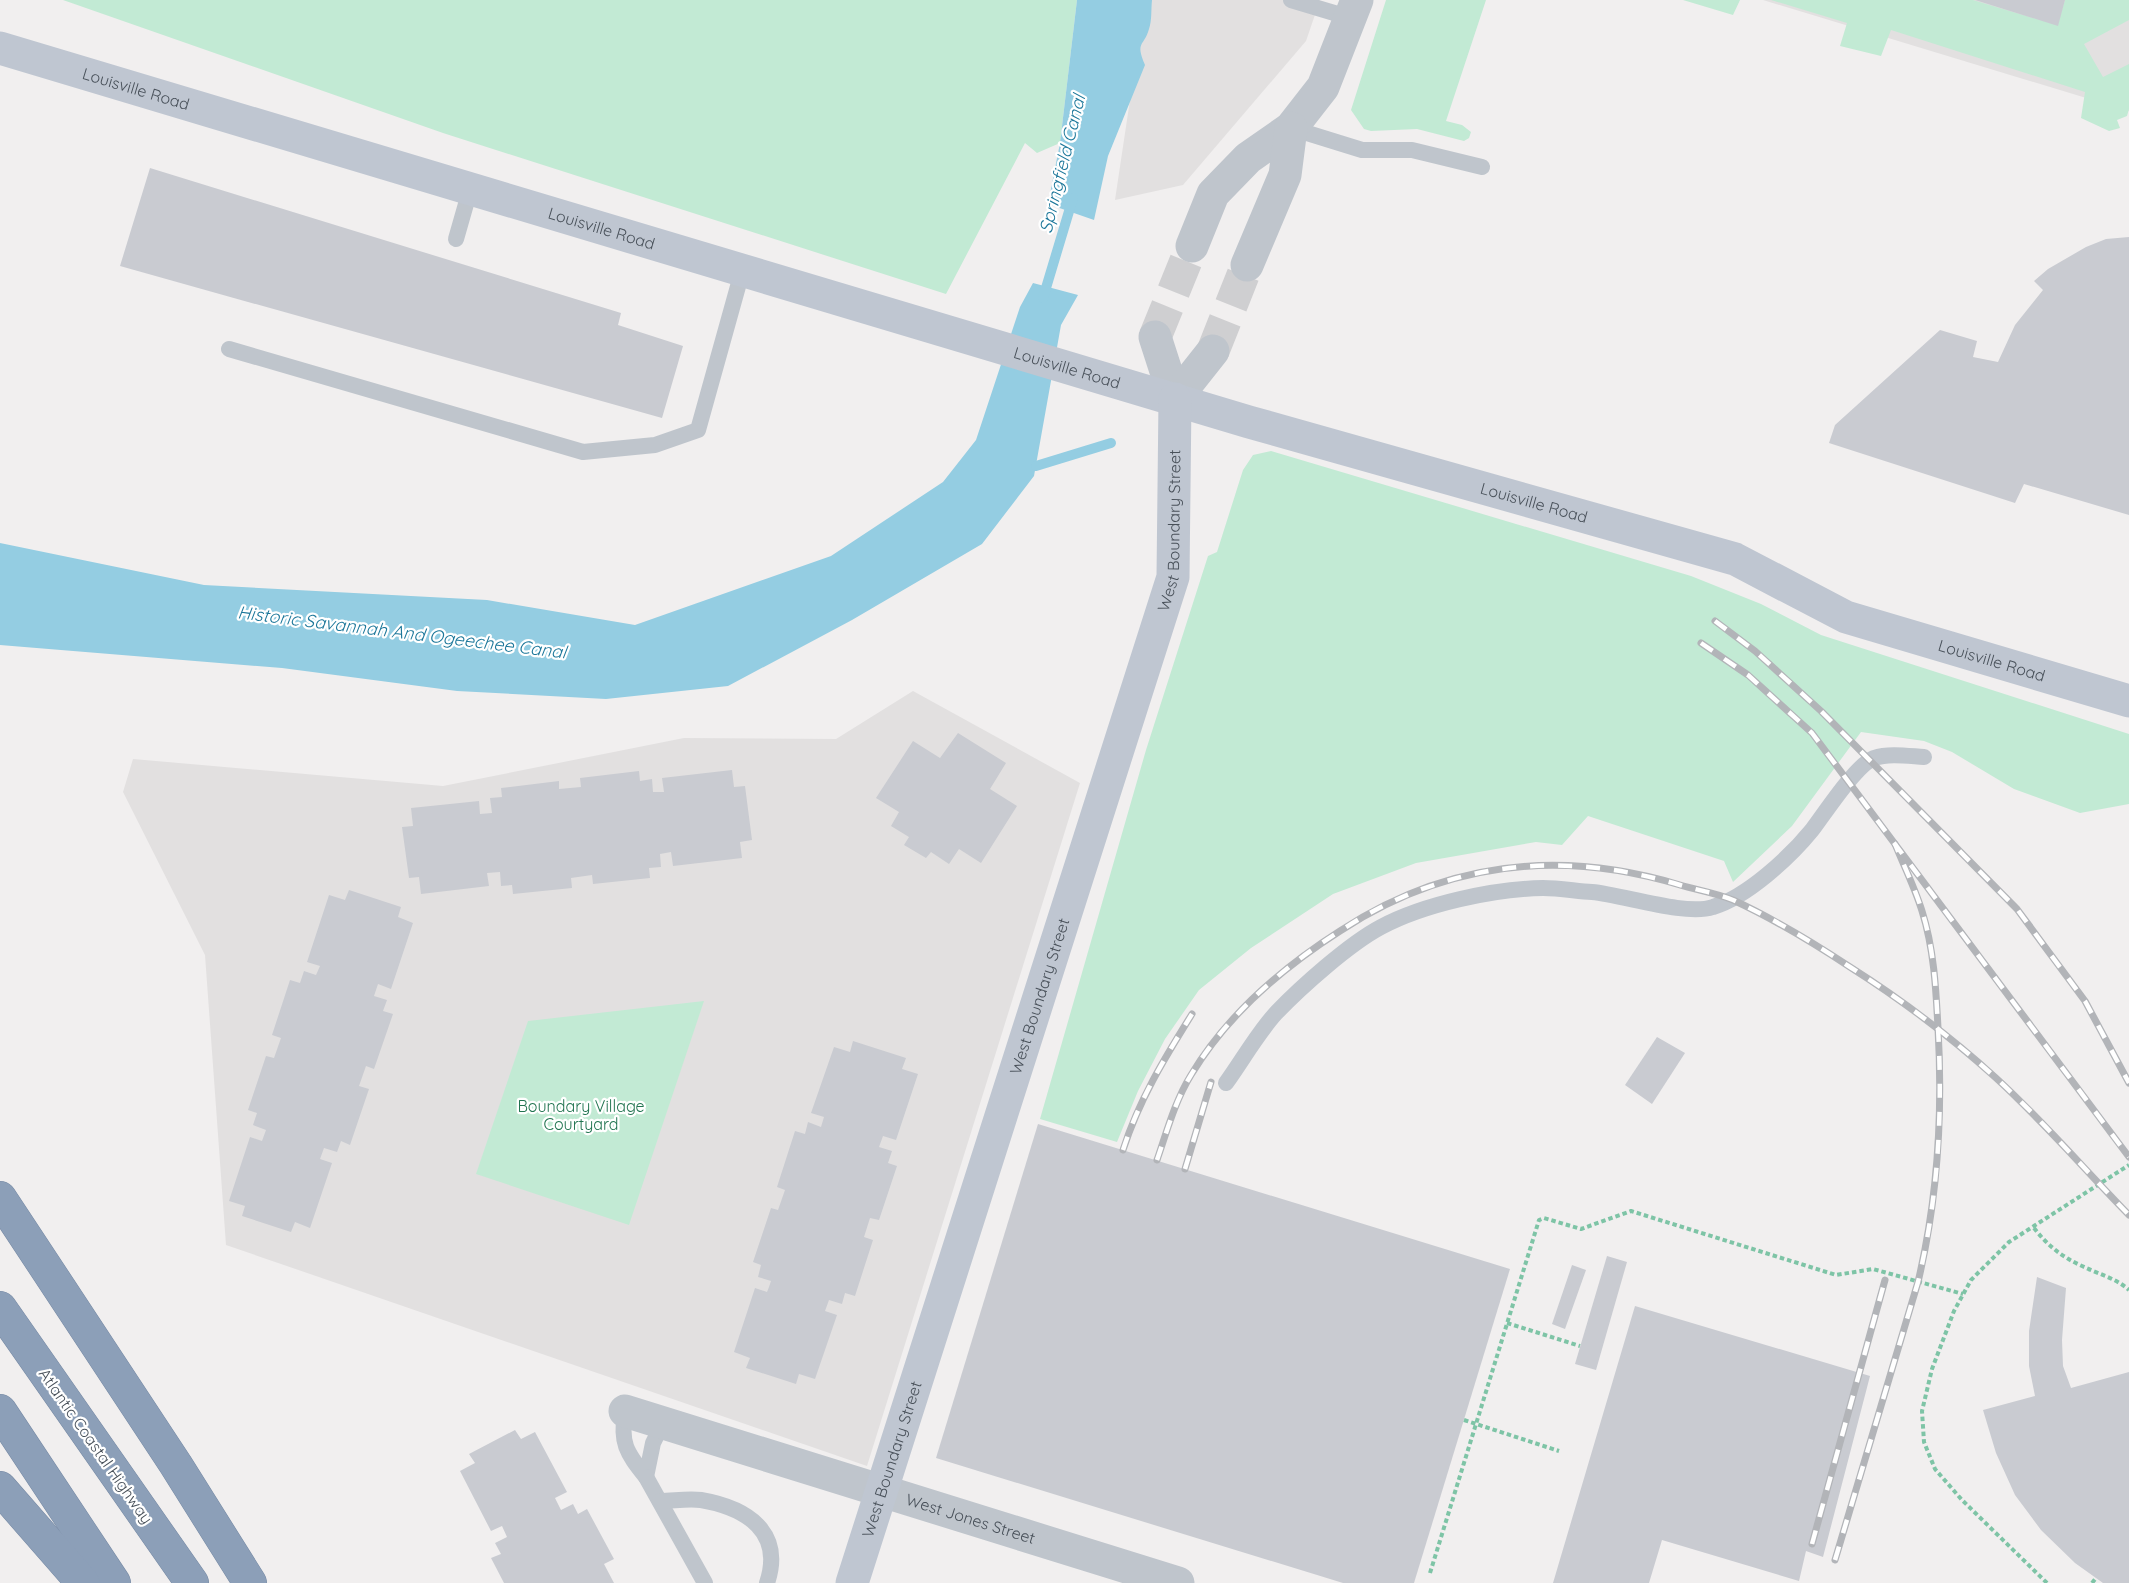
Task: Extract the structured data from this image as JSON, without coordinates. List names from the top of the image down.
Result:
{
  "streets": {
    "highway": ["Atlantic Coastal Highway"],
    "main road": ["Louisville Road", "West Boundary Street"],
    "street": ["West Jones Street"]
  },
  "crossings": [
    ["Louisville Road", "West Boundary Street"],
    ["West Boundary Street", "West Jones Street"]
  ],
  "water": ["Springfield Canal", "Historic Savannah And Ogeechee Canal"],
  "parks": ["Boundary Village Courtyard"]
}
